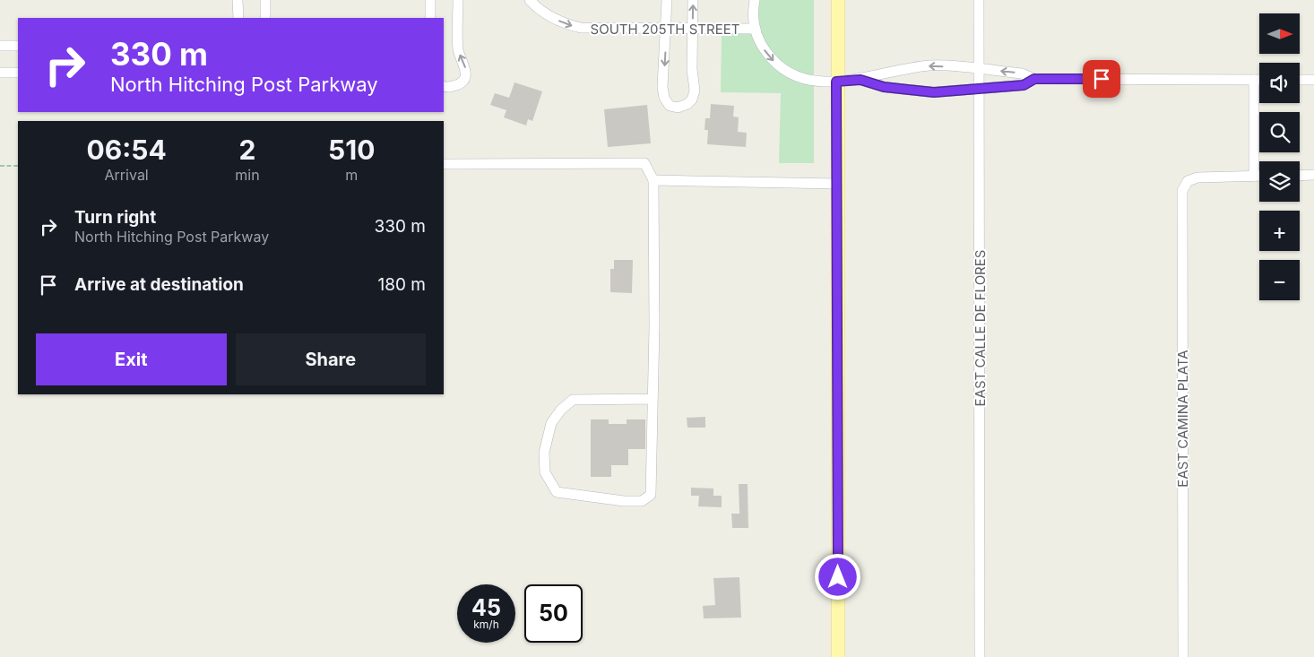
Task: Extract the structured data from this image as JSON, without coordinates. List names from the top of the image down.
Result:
{
  "streets": {
    "street": ["SOUTH 205TH STREET", "EAST CALLE DE FLORES", "EAST CAMINA PLATA"]
  },
  "one_way": ["SOUTH 205TH STREET"],
  "north": "right",
  "page": {
    "map_buttons": ["+", "−"],
    "turn": ["330 m", "North Hitching Post Parkway"],
    "eta": [
      "06:54",
      "Arrival",
      "2",
      "min",
      "510",
      "m"
    ],
    "list": [
      {
        "name": "Turn right",
        "note": "North Hitching Post Parkway",
        "value": "330 m"
      },
      {
        "name": "Arrive at destination",
        "value": "180 m"
      }
    ],
    "buttons": ["Exit", "Share"],
    "speed": "45 km/h",
    "limit": "50"
  }
}
